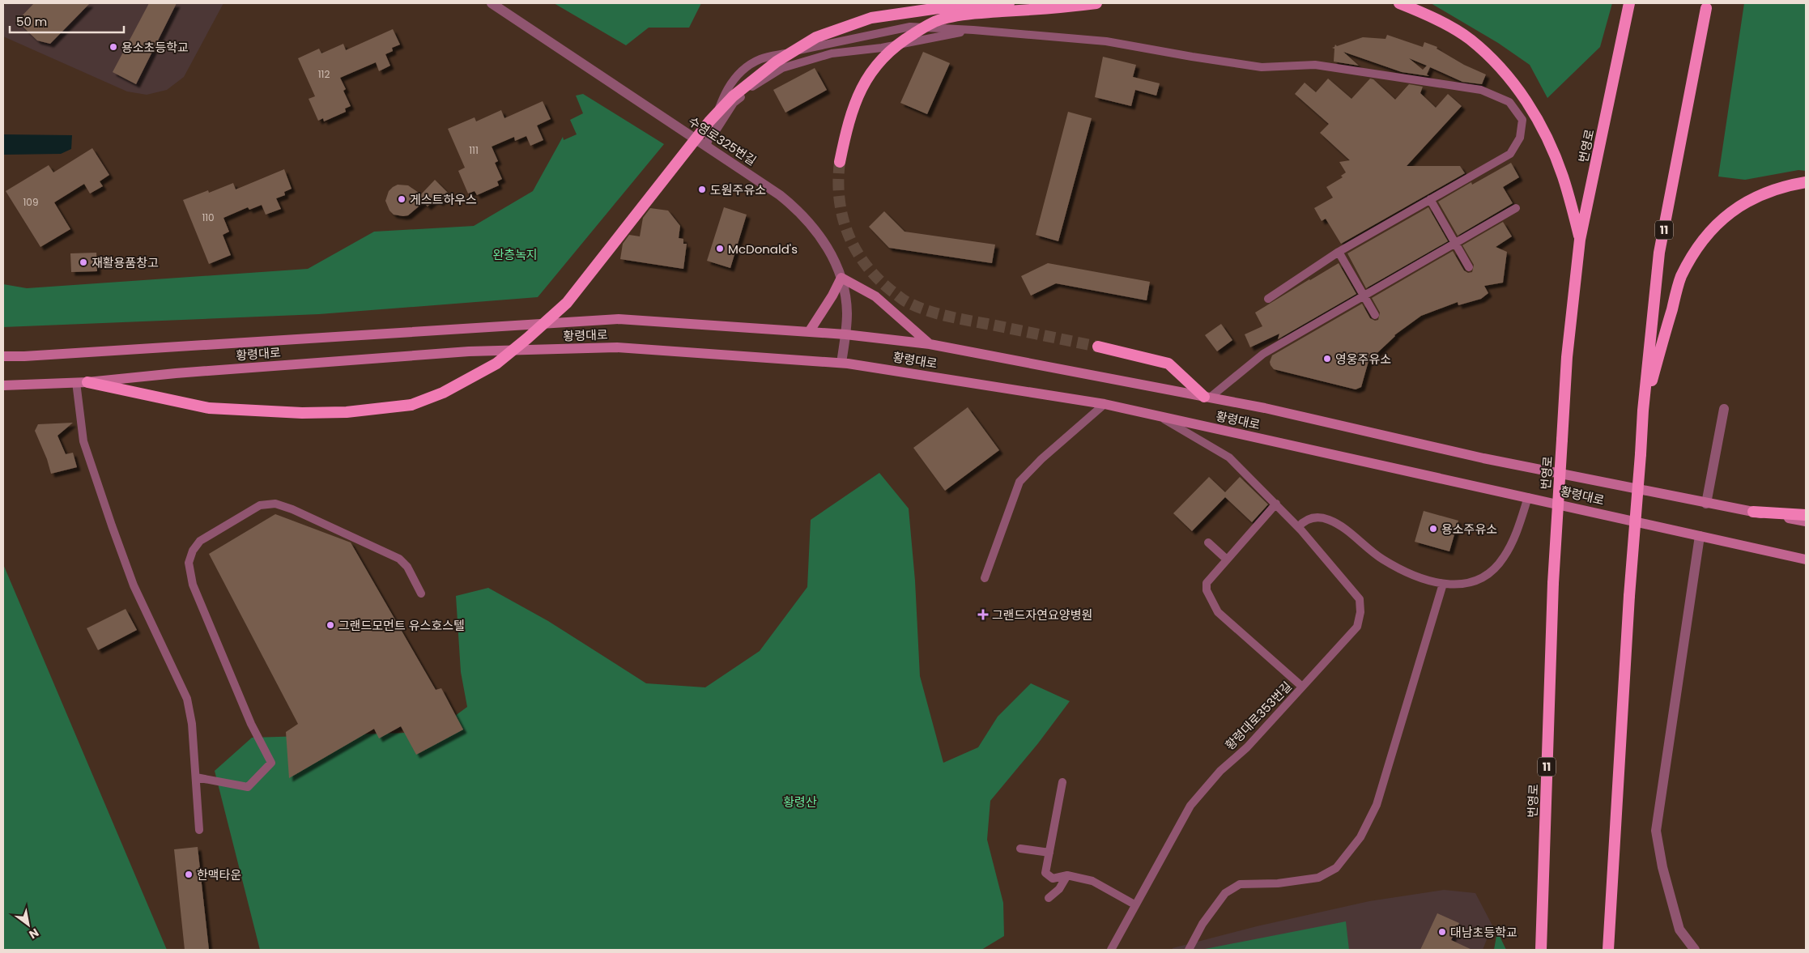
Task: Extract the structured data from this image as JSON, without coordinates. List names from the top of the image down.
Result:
{
  "streets": {
    "highway": ["번영로", "11"],
    "main road": ["황령대로"],
    "street": ["수영로325번길"],
    "lane": ["황령대로353번길"]
  },
  "crossings": [
    ["수영로325번길", "황령대로"]
  ],
  "parks": ["완층녹지", "황령산"],
  "places": {
    "other": [
      "용소초등학교",
      "도원주유소",
      "게스트하우스",
      "McDonald's",
      "재활용품창고",
      "영웅주유소",
      "용소주유소",
      "그랜드모먼트 유스호스텔",
      "한맥타운",
      "대남초등학교"
    ],
    "health": ["그랜드자연요양병원"]
  },
  "house_numbers": [
    "112",
    "111",
    "109",
    "110"
  ],
  "scale_bar": "50 m",
  "north": "bottom right"
}
